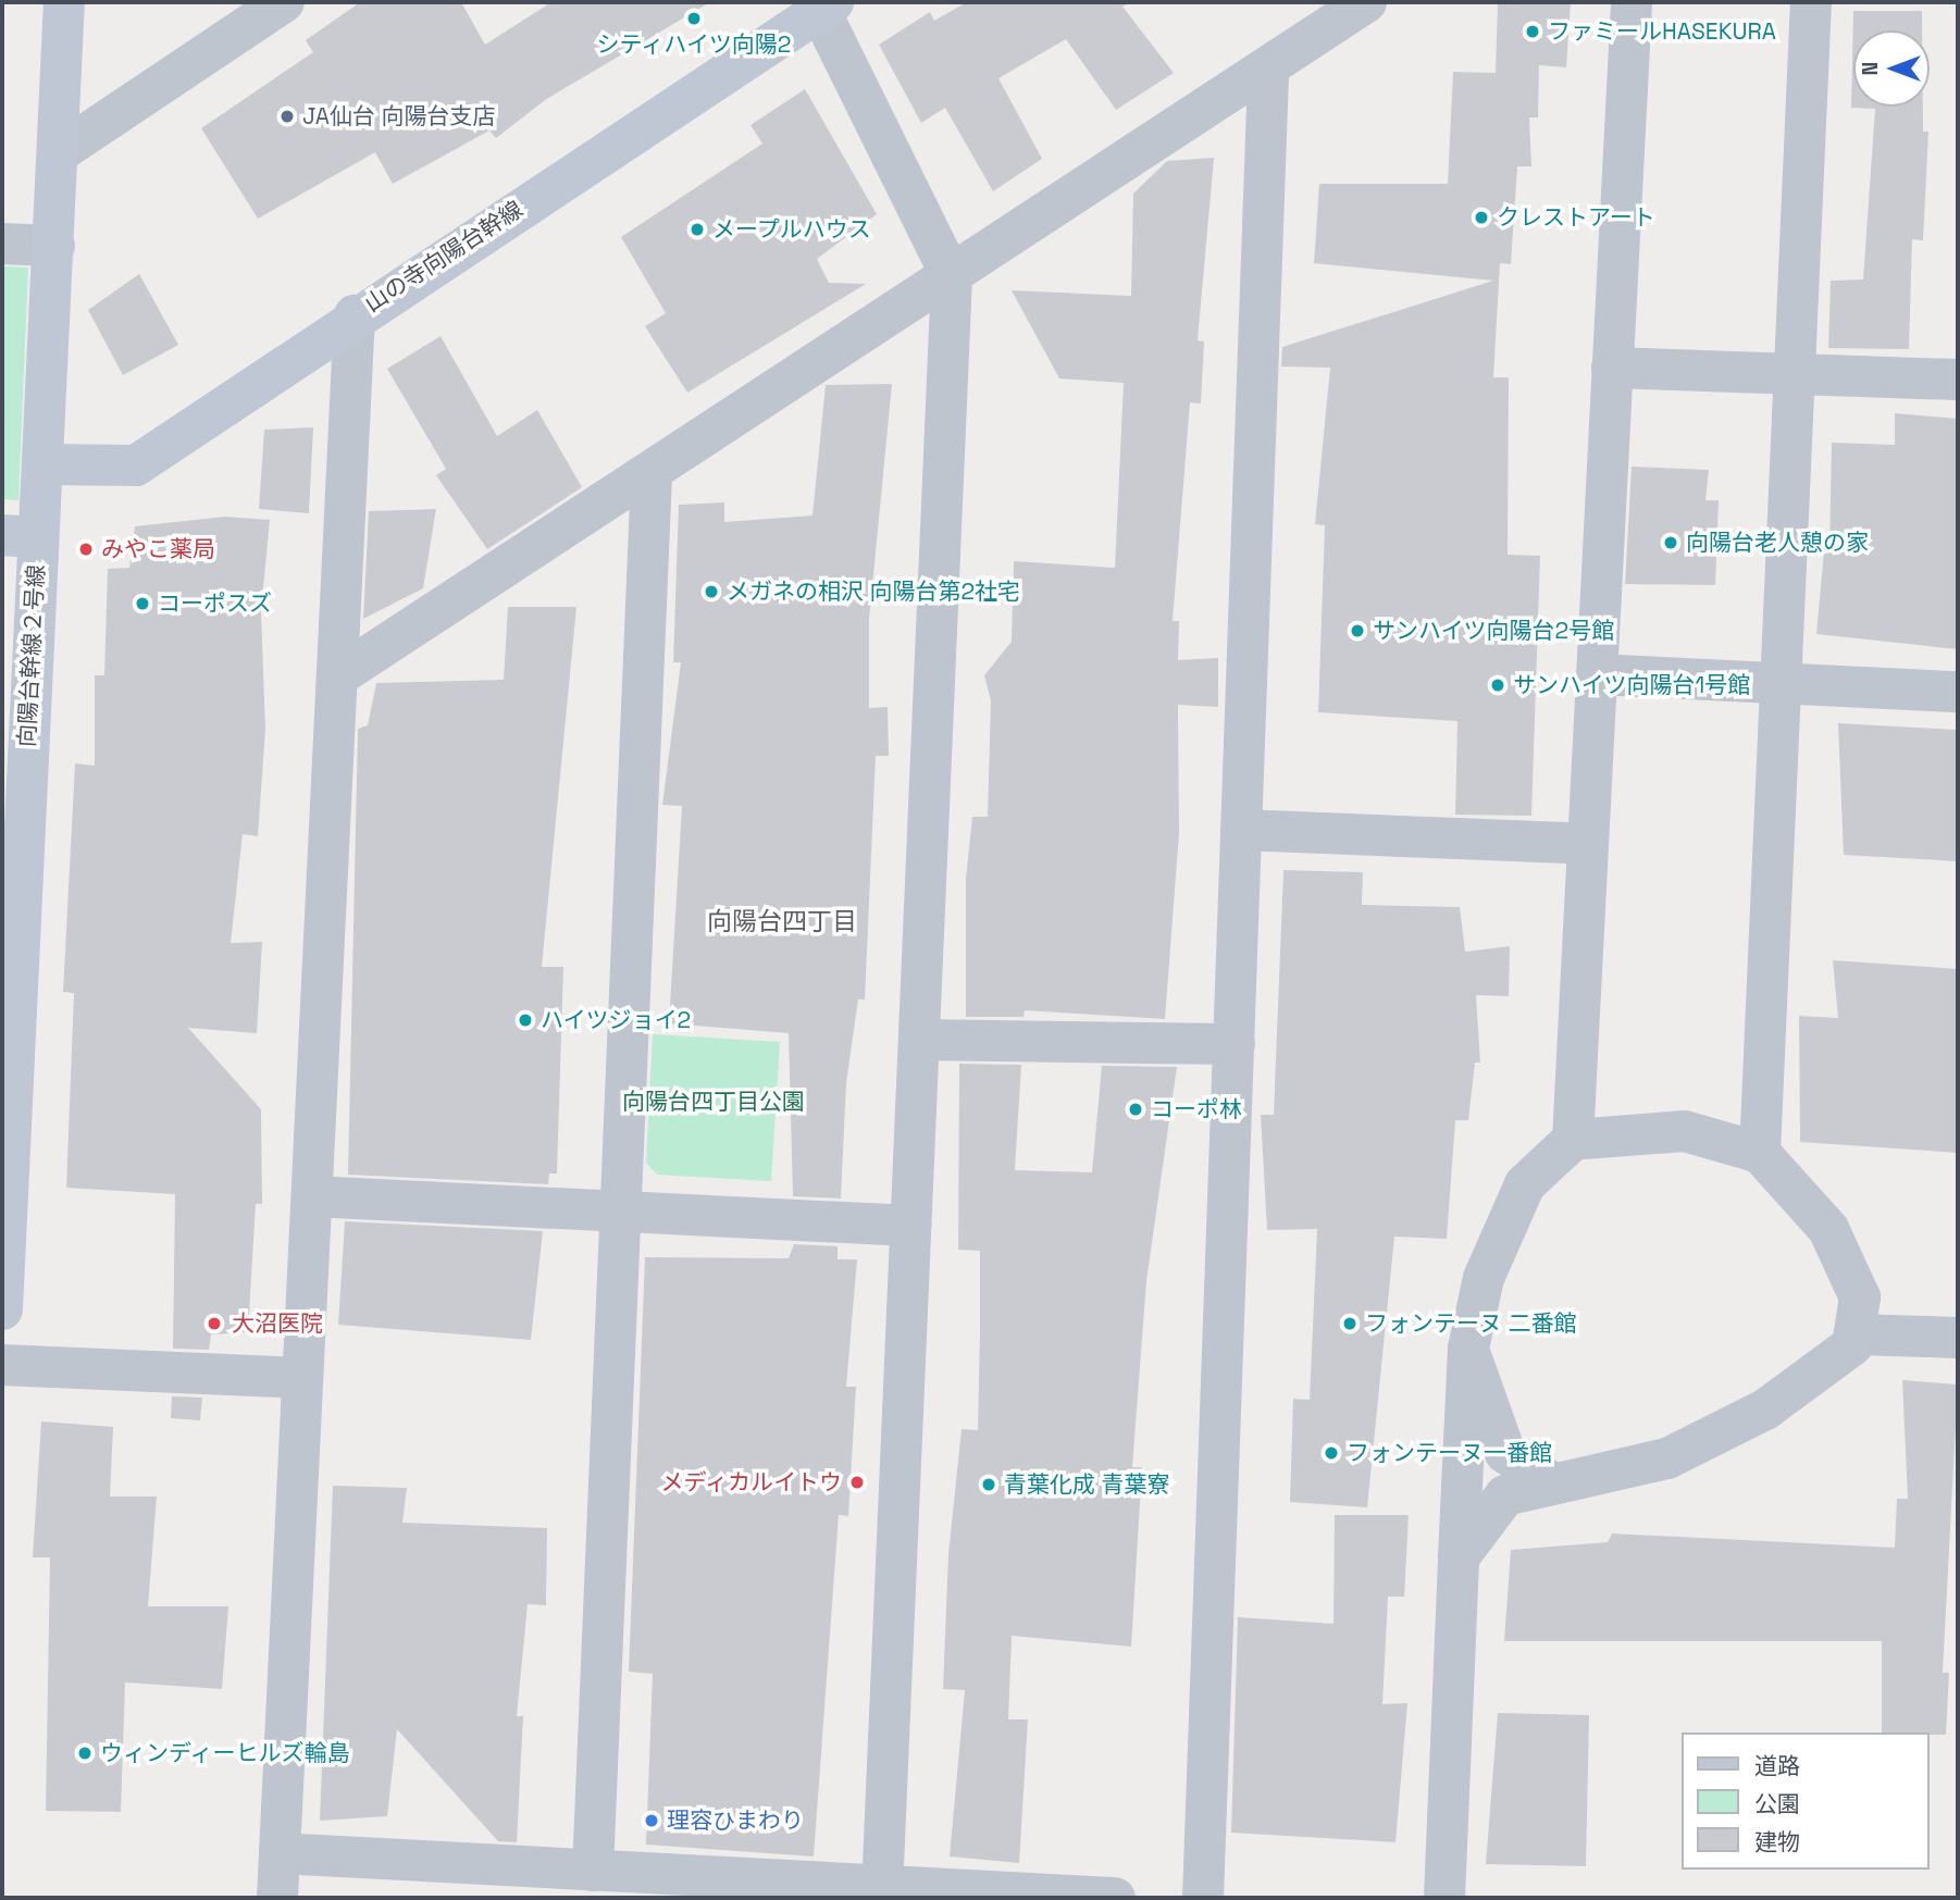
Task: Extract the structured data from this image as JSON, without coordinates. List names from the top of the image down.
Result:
{
  "streets": {
    "street": ["山の寺向陽台幹線", "向陽台幹線２号線"]
  },
  "crossings": [
    ["山の寺向陽台幹線", "向陽台幹線２号線"]
  ],
  "districts": ["向陽台四丁目"],
  "parks": ["向陽台四丁目公園"],
  "places": [
    "シティハイツ向陽2",
    "ファミールHASEKURA",
    "JA仙台 向陽台支店",
    "クレストアート",
    "メープルハウス",
    "向陽台老人憩の家",
    "みやこ薬局",
    "メガネの相沢 向陽台第2社宅",
    "コーポスズ",
    "サンハイツ向陽台2号館",
    "サンハイツ向陽台1号館",
    "ハイツジョイ2",
    "コーポ林",
    "大沼医院",
    "フォンテーヌ 二番館",
    "フォンテーヌ一番館",
    "メディカルイトウ",
    "青葉化成 青葉寮",
    "ウィンディーヒルズ輪島",
    "理容ひまわり"
  ],
  "legend": ["道路", "公園", "建物"],
  "north": "left"
}
